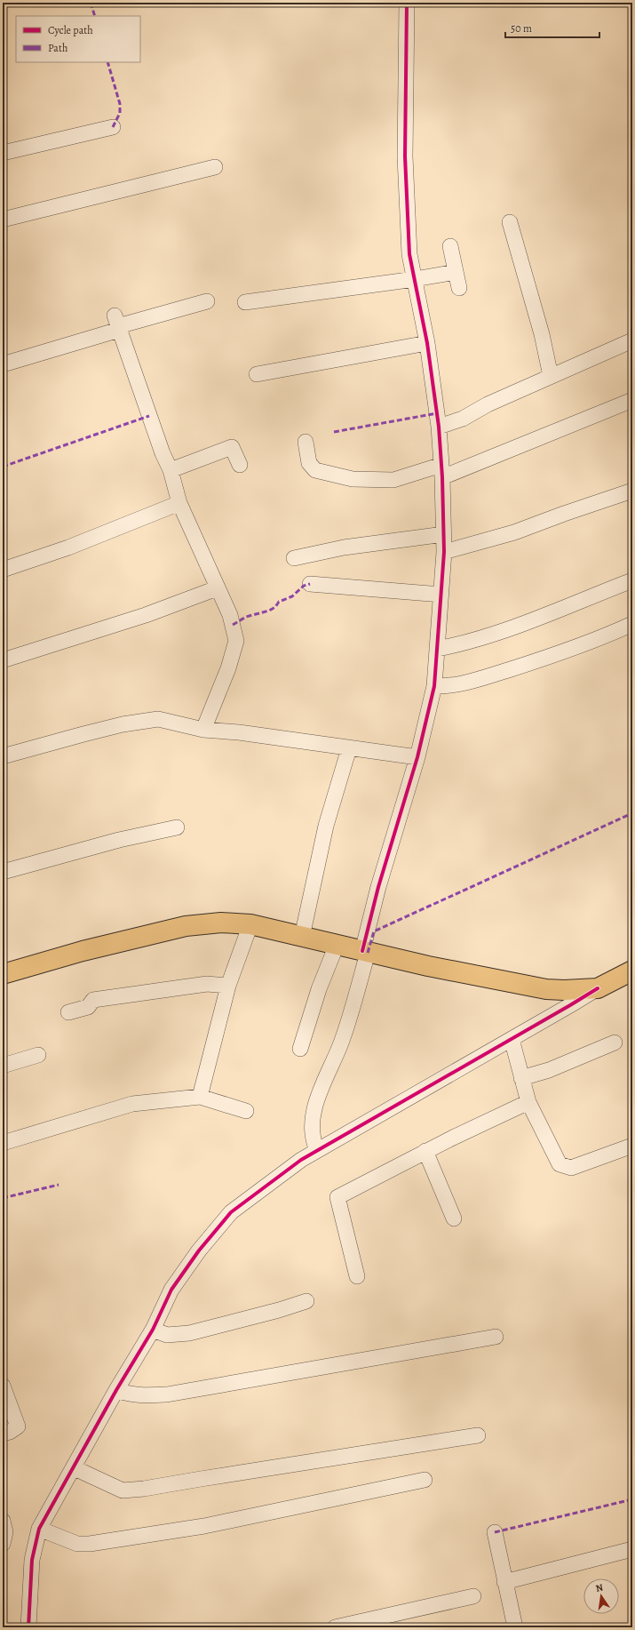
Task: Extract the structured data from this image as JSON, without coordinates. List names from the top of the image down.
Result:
{
  "legend": ["Cycle path", "Path"],
  "scale_bar": "50 m",
  "north": "top"
}
